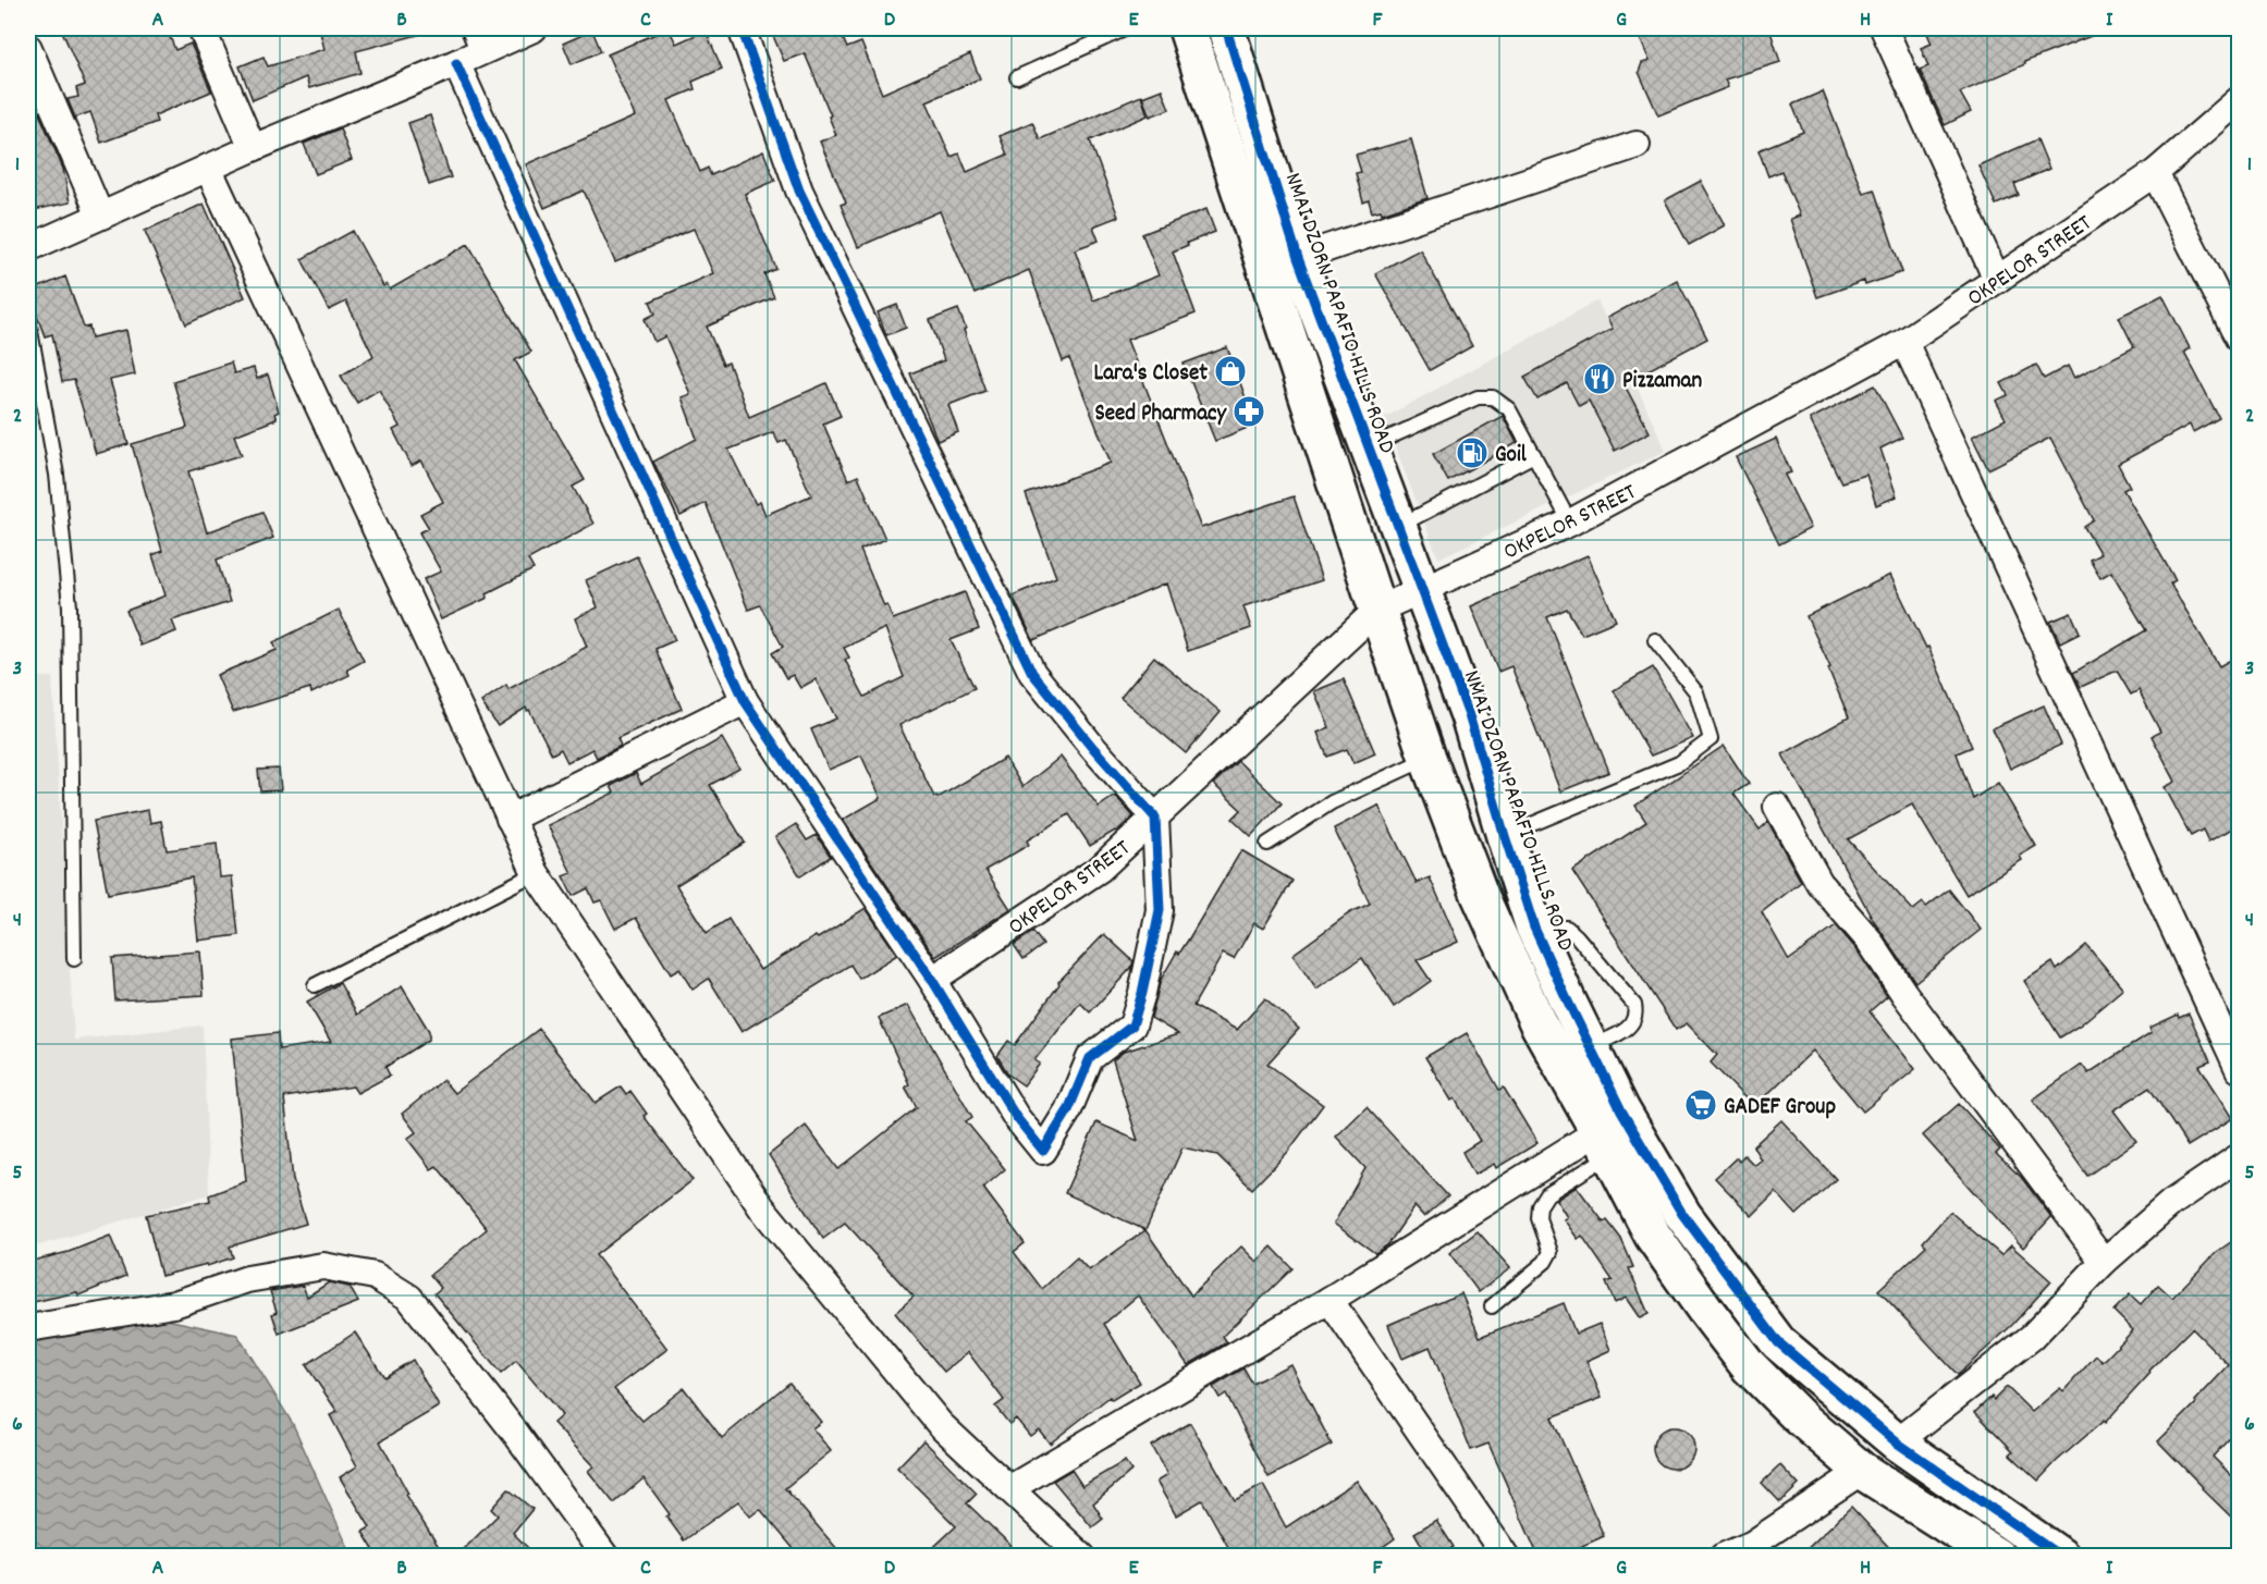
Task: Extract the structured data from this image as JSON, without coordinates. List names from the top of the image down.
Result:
{
  "streets": {
    "street": ["OKPELOR STREET", "NMAI DZORN PAPAFIO HILLS ROAD"]
  },
  "crossings": [
    ["OKPELOR STREET", "NMAI DZORN PAPAFIO HILLS ROAD"]
  ],
  "places": {
    "shop": ["Lara's Closet"],
    "restaurant": ["Pizzaman"],
    "pharmacy": ["Seed Pharmacy"],
    "fuel station": ["Goil"],
    "supermarket": ["GADEF Group"]
  },
  "grid": {
    "columns": [
      "A",
      "B",
      "C",
      "D",
      "E",
      "F",
      "G",
      "H",
      "I"
    ],
    "rows": [
      "1",
      "2",
      "3",
      "4",
      "5",
      "6"
    ]
  }
}
